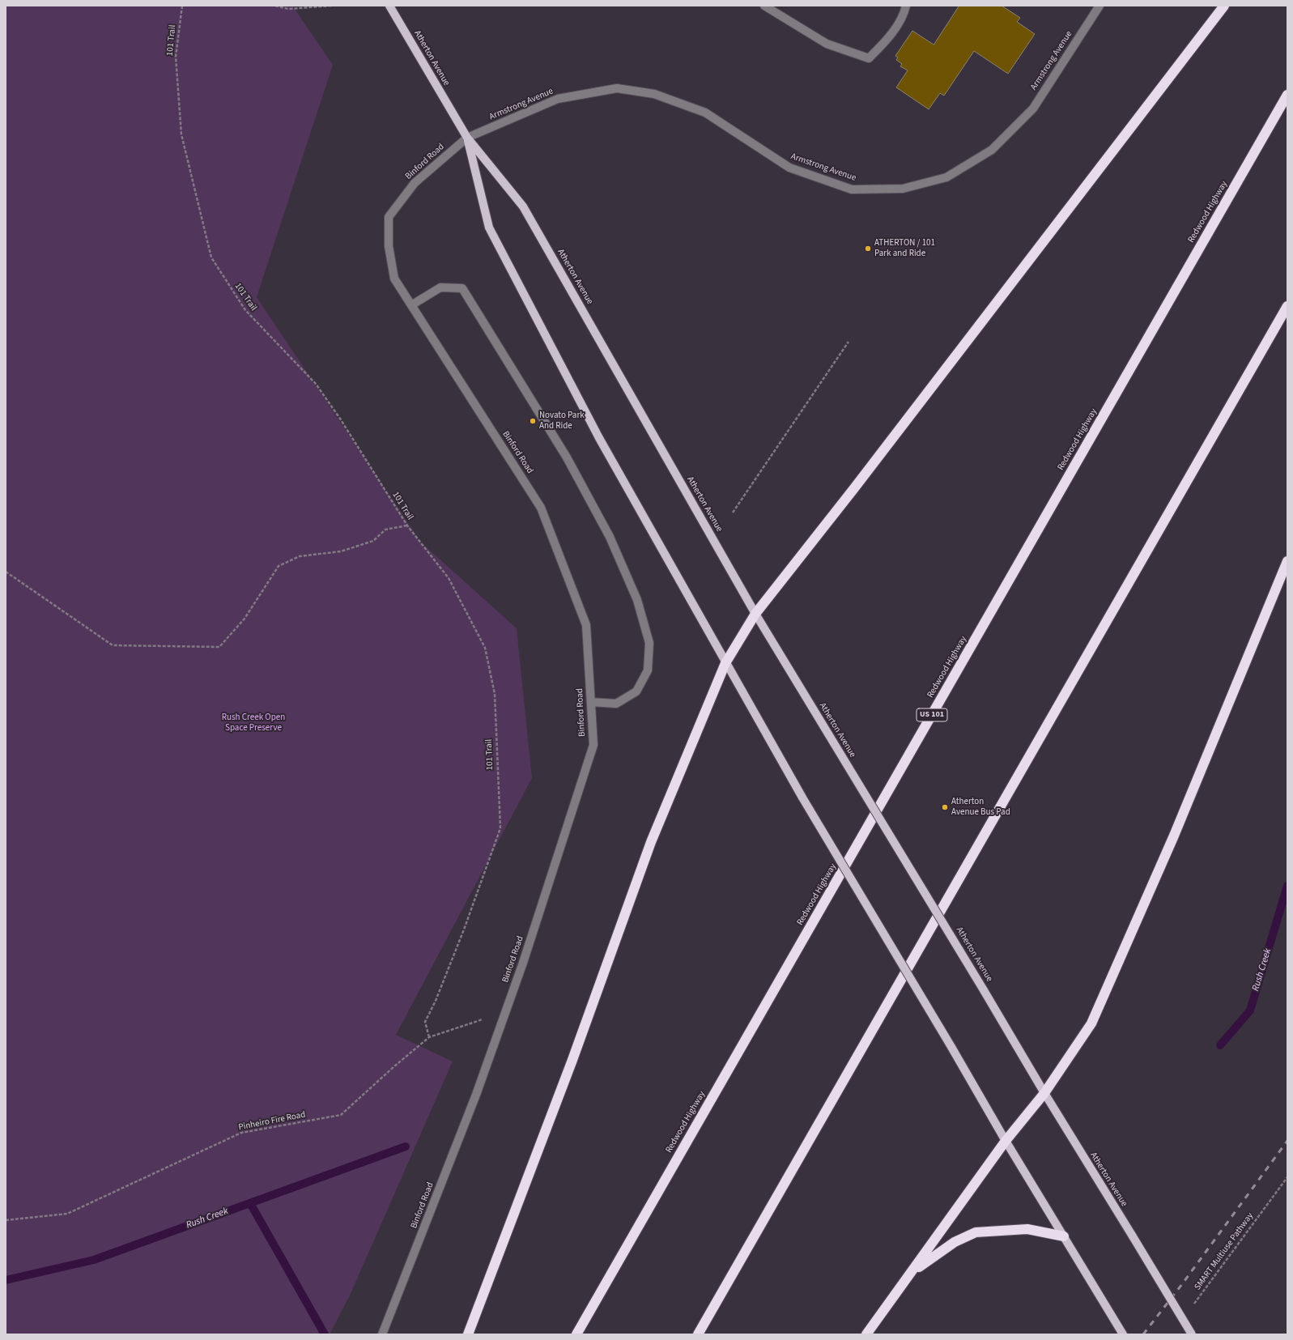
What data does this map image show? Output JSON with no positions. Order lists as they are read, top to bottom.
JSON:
{
  "streets": {
    "highway": ["Redwood Highway", "US 101"],
    "main road": ["Atherton Avenue"],
    "street": ["Armstrong Avenue", "Binford Road"],
    "path": ["101 Trail", "Pinheiro Fire Road", "SMART Multiuse Pathway"]
  },
  "crossings": [
    ["101 Trail", "Pinheiro Fire Road"],
    ["Atherton Avenue", "Armstrong Avenue"],
    ["Atherton Avenue", "Binford Road"],
    ["Armstrong Avenue", "Binford Road"],
    ["Binford Road", "Pinheiro Fire Road"]
  ],
  "water": ["Rush Creek"],
  "parks": ["Rush Creek Open Space Preserve"],
  "places": ["ATHERTON / 101 Park and Ride", "Novato Park And Ride", "Atherton Avenue Bus Pad"]
}
